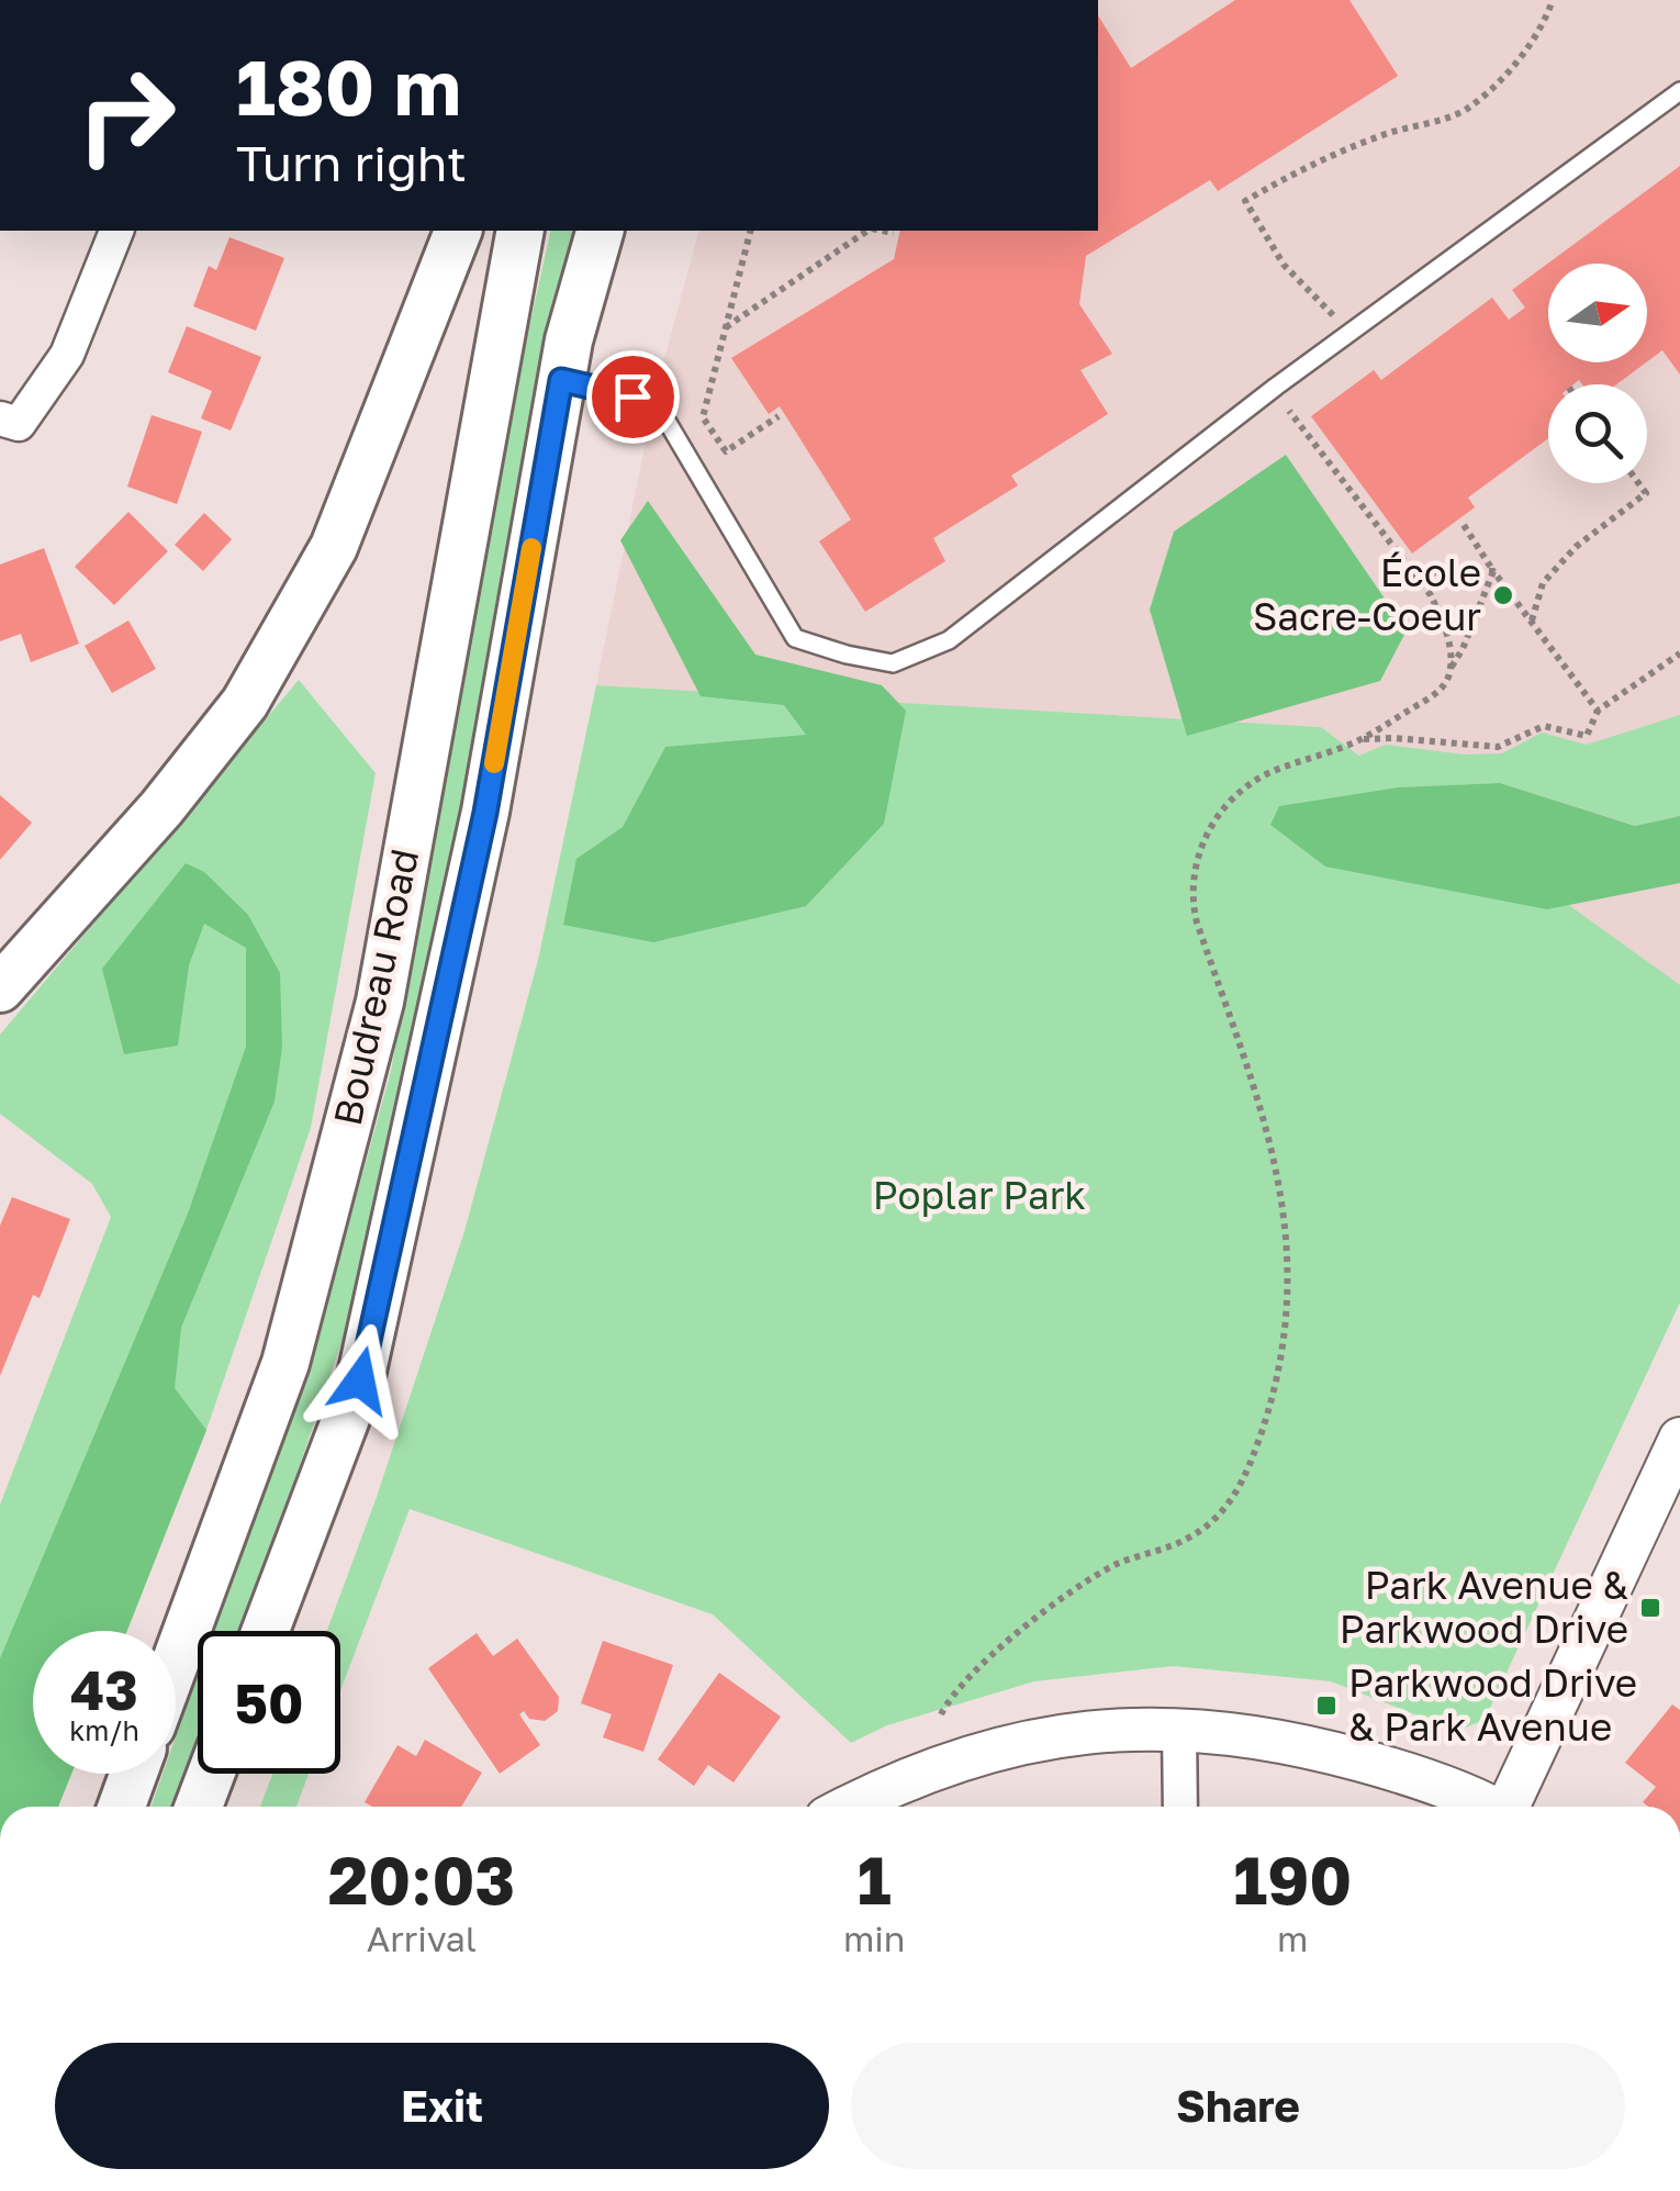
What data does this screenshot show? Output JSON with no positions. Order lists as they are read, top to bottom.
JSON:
{
  "streets": {
    "main road": ["Boudreau Road"]
  },
  "parks": ["Poplar Park"],
  "places": {
    "other": ["École Sacre-Coeur"],
    "transit": ["Park Avenue & Parkwood Drive", "Parkwood Drive & Park Avenue"]
  },
  "north": "right",
  "page": {
    "turn": ["180 m", "Turn right"],
    "speed": "43 km/h",
    "limit": "50",
    "eta": [
      "20:03",
      "Arrival",
      "1",
      "min",
      "190",
      "m"
    ],
    "buttons": ["Exit", "Share"]
  }
}
